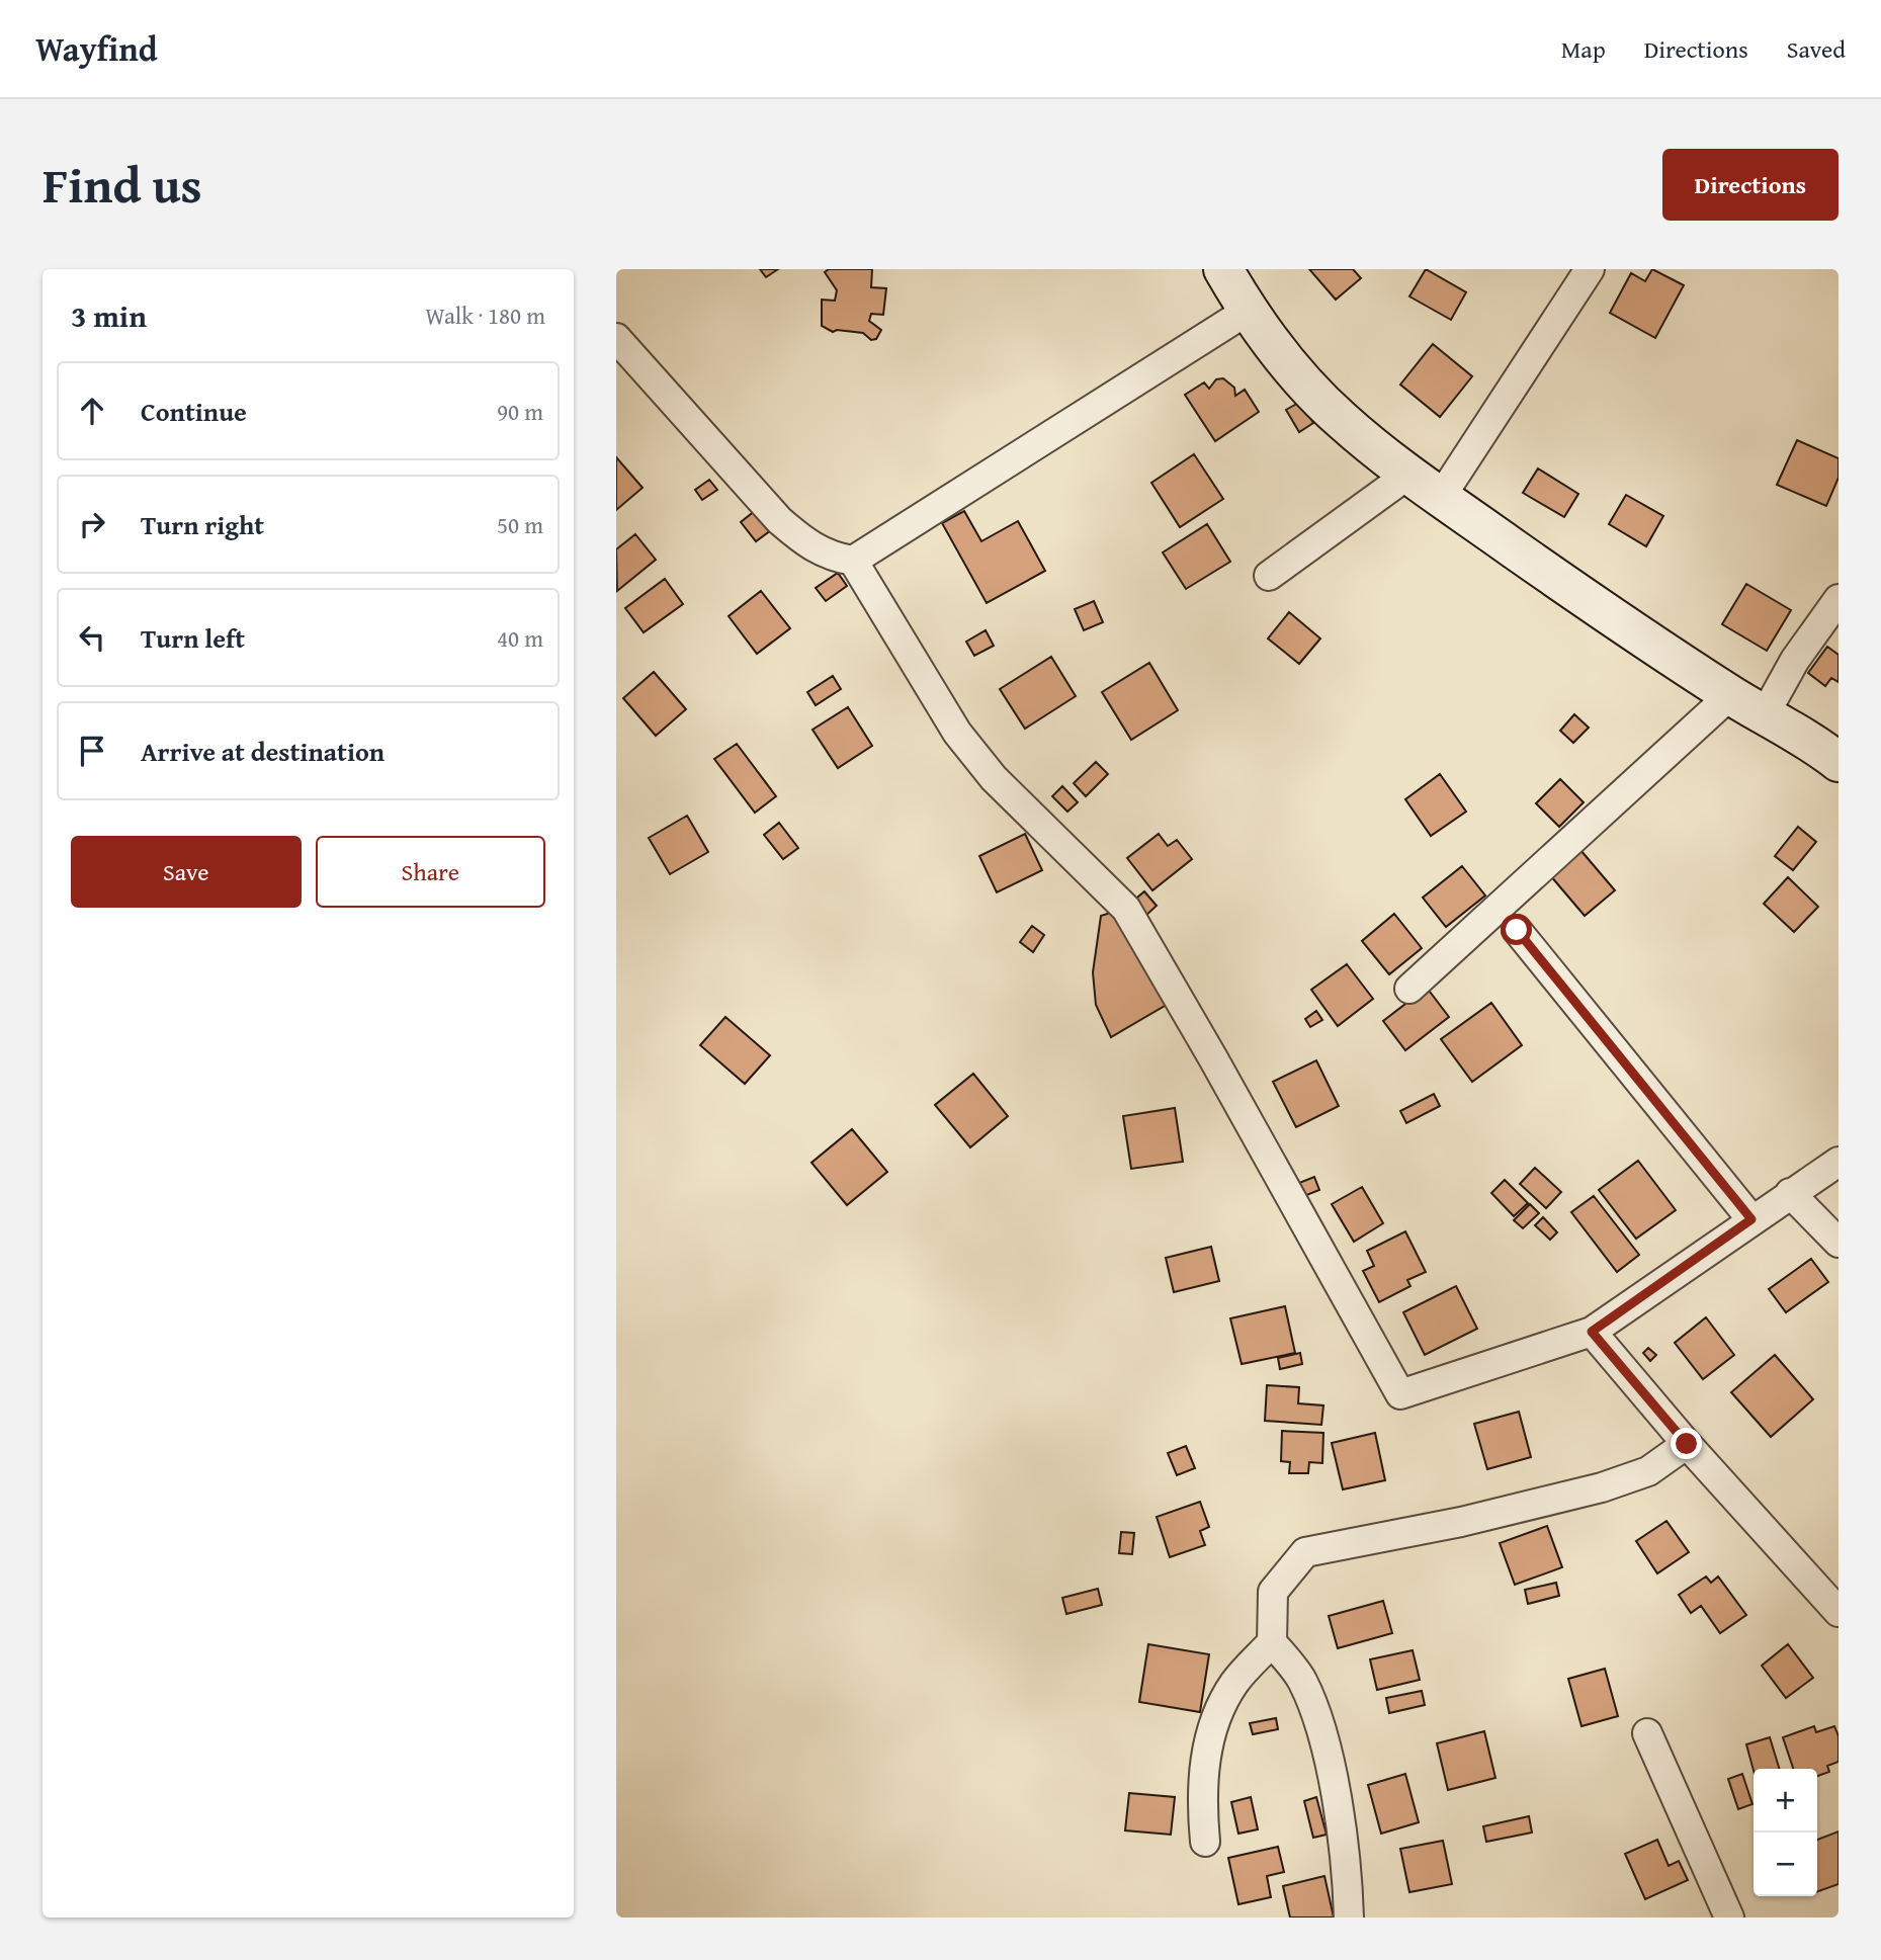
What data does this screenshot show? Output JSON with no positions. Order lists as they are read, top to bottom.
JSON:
{
  "page": {
    "header": "Wayfind",
    "nav": ["Map", "Directions", "Saved"],
    "title": "Find us",
    "buttons": [
      "Directions",
      ["Save", "Share"]
    ],
    "heading": ["3 min", "Walk · 180 m"],
    "list": [
      ["Continue", "90 m"],
      ["Turn right", "50 m"],
      ["Turn left", "40 m"],
      "Arrive at destination"
    ],
    "map_buttons": ["+", "−"]
  }
}
